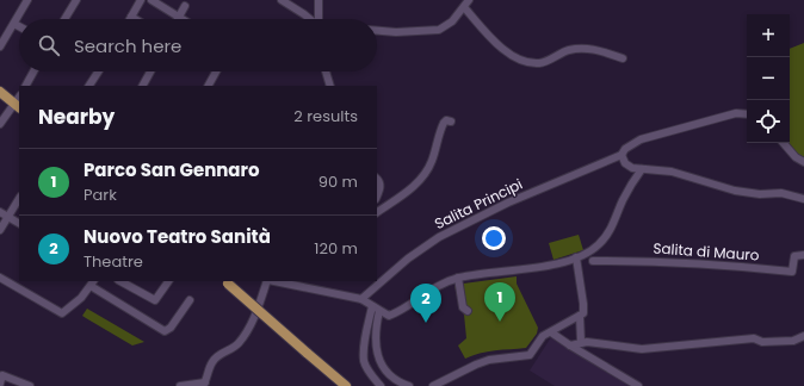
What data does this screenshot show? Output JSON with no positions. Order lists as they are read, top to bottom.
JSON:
{
  "streets": {
    "street": ["Salita Principi", "Salita di Mauro"]
  },
  "page": {
    "map_buttons": ["+", "−"],
    "search": "Search here",
    "heading": ["Nearby", "2 results"],
    "list": [
      {
        "mark": "1",
        "name": "Parco San Gennaro",
        "note": "Park",
        "value": "90 m"
      },
      {
        "mark": "2",
        "name": "Nuovo Teatro Sanità",
        "note": "Theatre",
        "value": "120 m"
      }
    ],
    "pins": ["1", "2"]
  }
}
